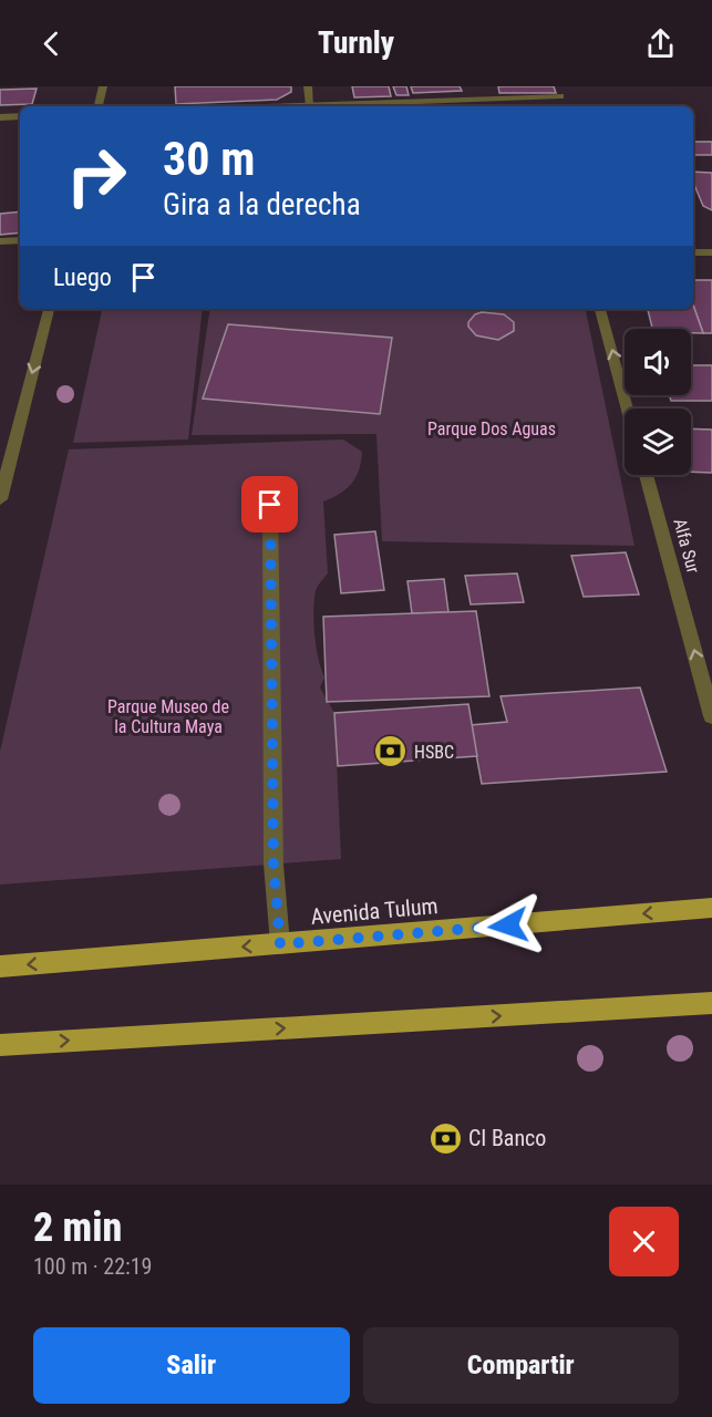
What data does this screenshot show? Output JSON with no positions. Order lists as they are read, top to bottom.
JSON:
{
  "streets": {
    "main road": ["Avenida Tulum"],
    "street": ["Alfa Sur"]
  },
  "one_way": ["Alfa Sur"],
  "parks": ["Parque Dos Aguas", "Parque Museo de la Cultura Maya"],
  "places": {
    "bank": ["HSBC", "CI Banco"]
  },
  "page": {
    "header": "Turnly",
    "turn": ["30 m", "Gira a la derecha"],
    "then": "Luego",
    "heading": ["2 min", "100 m · 22:19"],
    "buttons": ["Salir", "Compartir"]
  }
}
